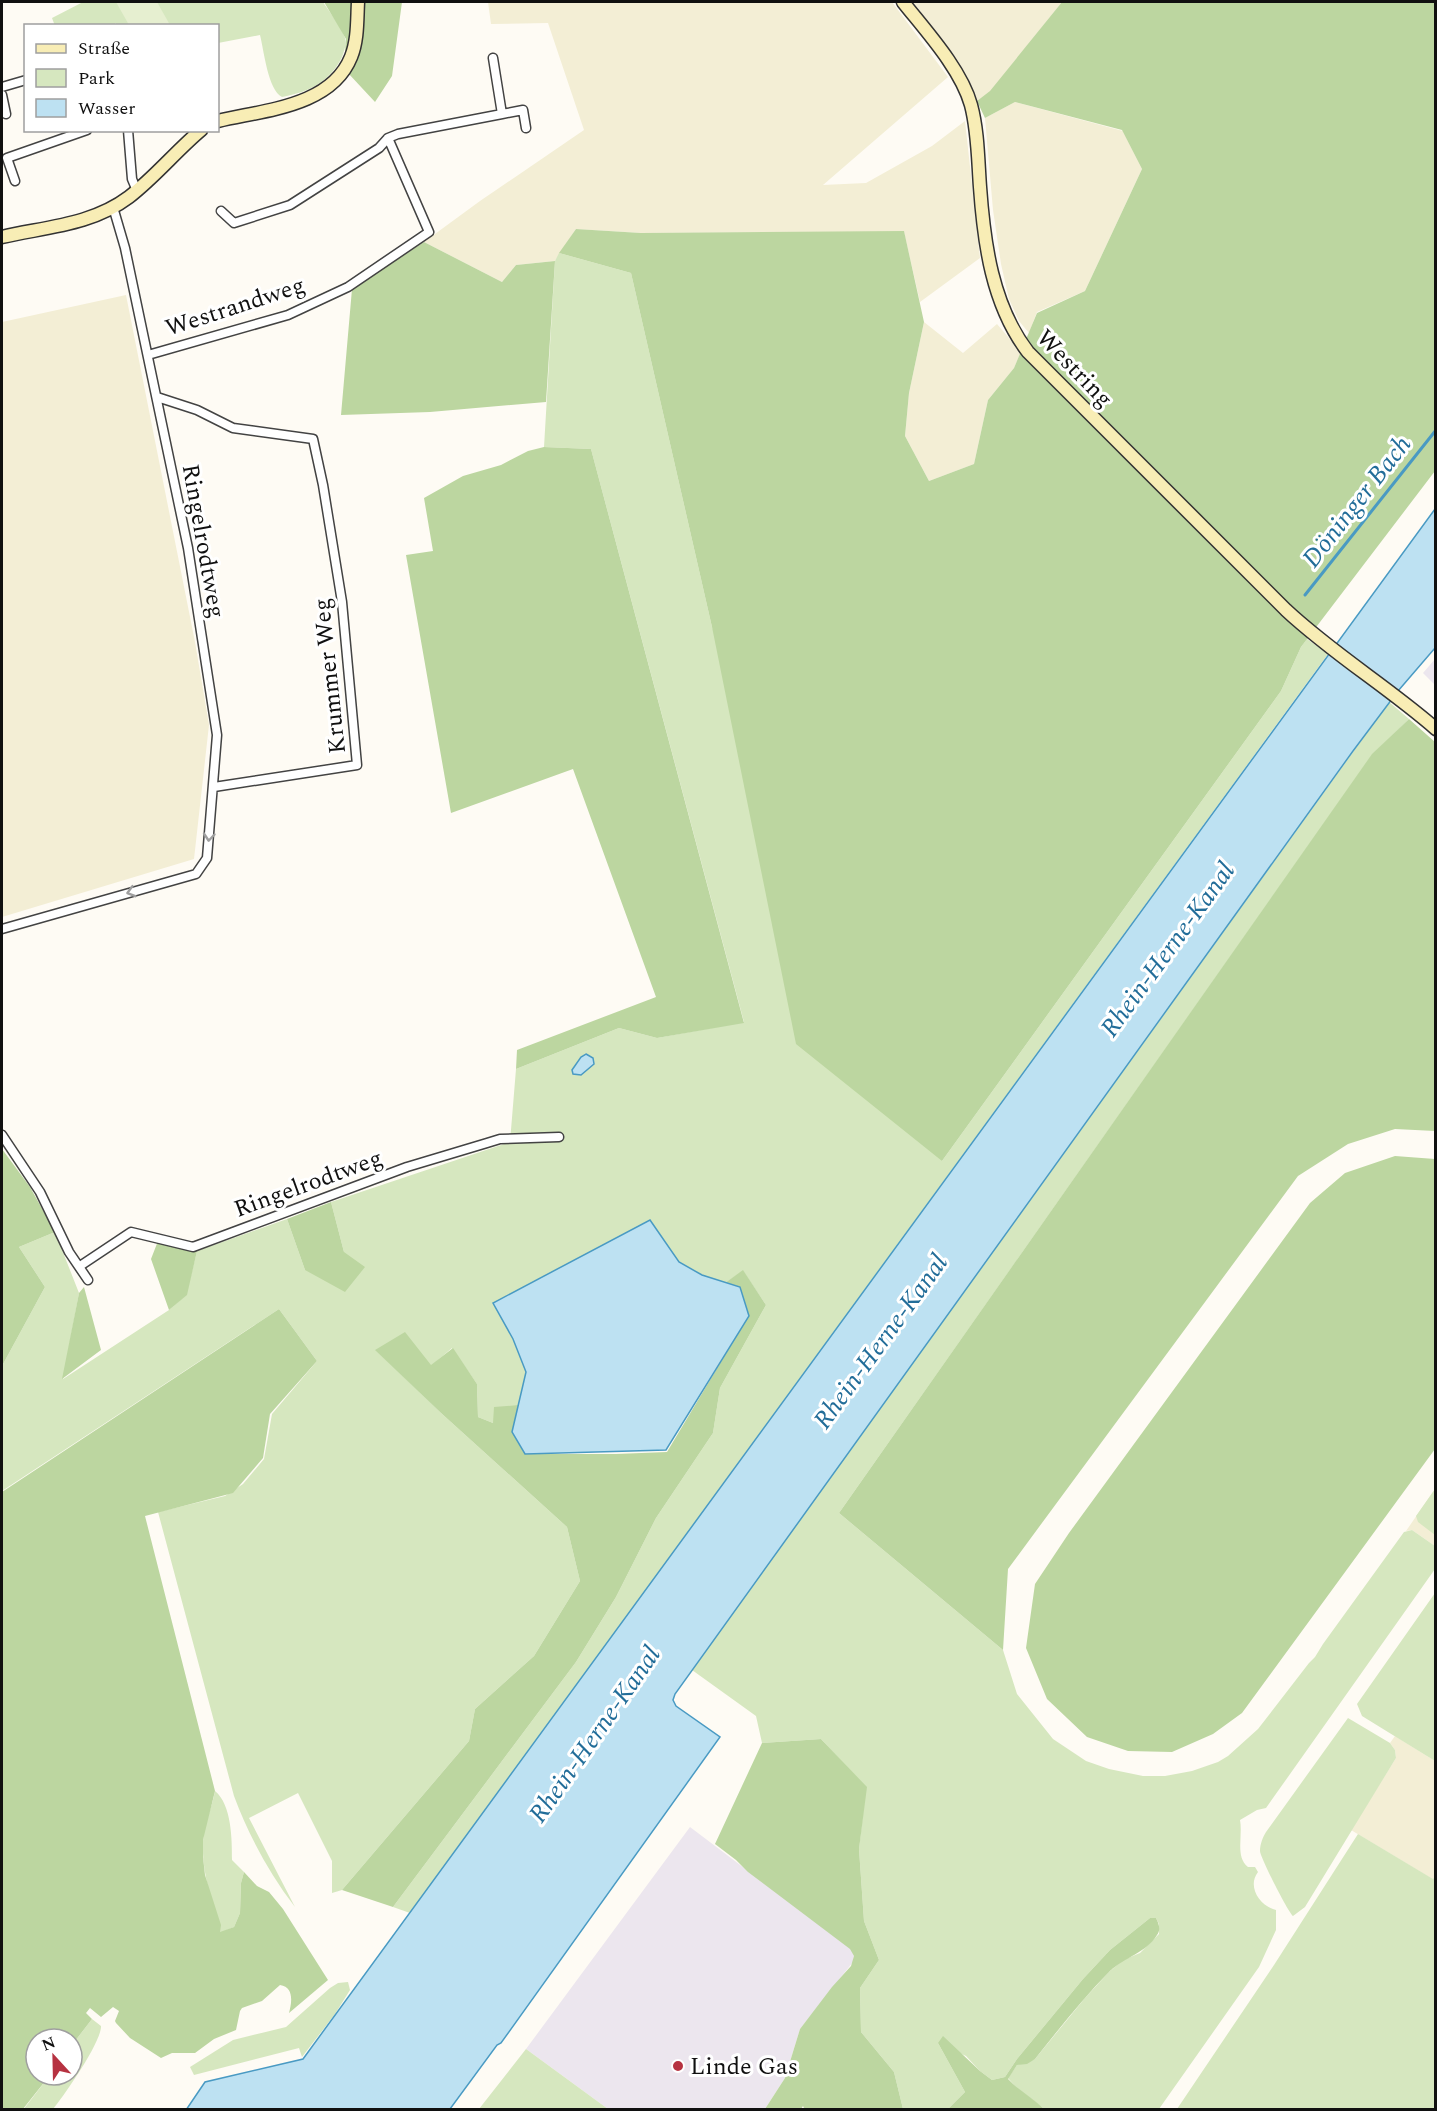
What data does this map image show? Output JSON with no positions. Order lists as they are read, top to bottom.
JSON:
{
  "streets": {
    "main road": ["Westring"],
    "street": ["Westrandweg", "Ringelrodtweg", "Krummer Weg"]
  },
  "crossings": [
    ["Westrandweg", "Ringelrodtweg"],
    ["Ringelrodtweg", "Krummer Weg"]
  ],
  "water": ["Döninger Bach", "Rhein-Herne-Kanal"],
  "places": ["Linde Gas"],
  "legend": ["Straße", "Park", "Wasser"],
  "north": "top"
}
